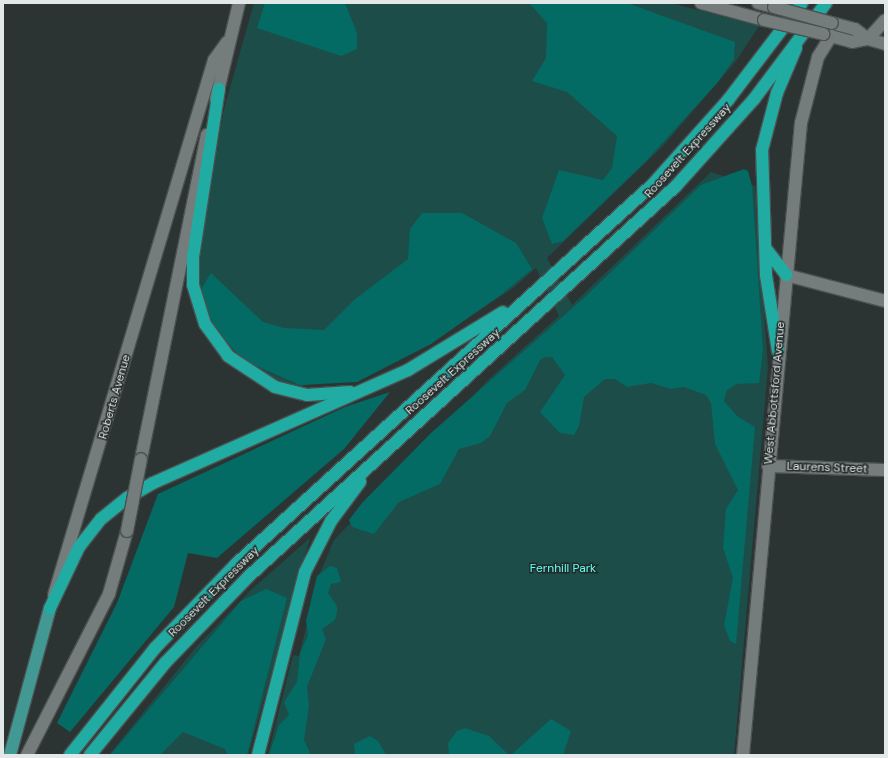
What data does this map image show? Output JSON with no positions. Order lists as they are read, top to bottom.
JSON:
{
  "streets": {
    "highway": ["Roosevelt Expressway"],
    "main road": ["West Abbottsford Avenue", "Roberts Avenue", "Laurens Street"]
  },
  "crossings": [
    ["West Abbottsford Avenue", "Laurens Street"]
  ],
  "parks": ["Fernhill Park"]
}
